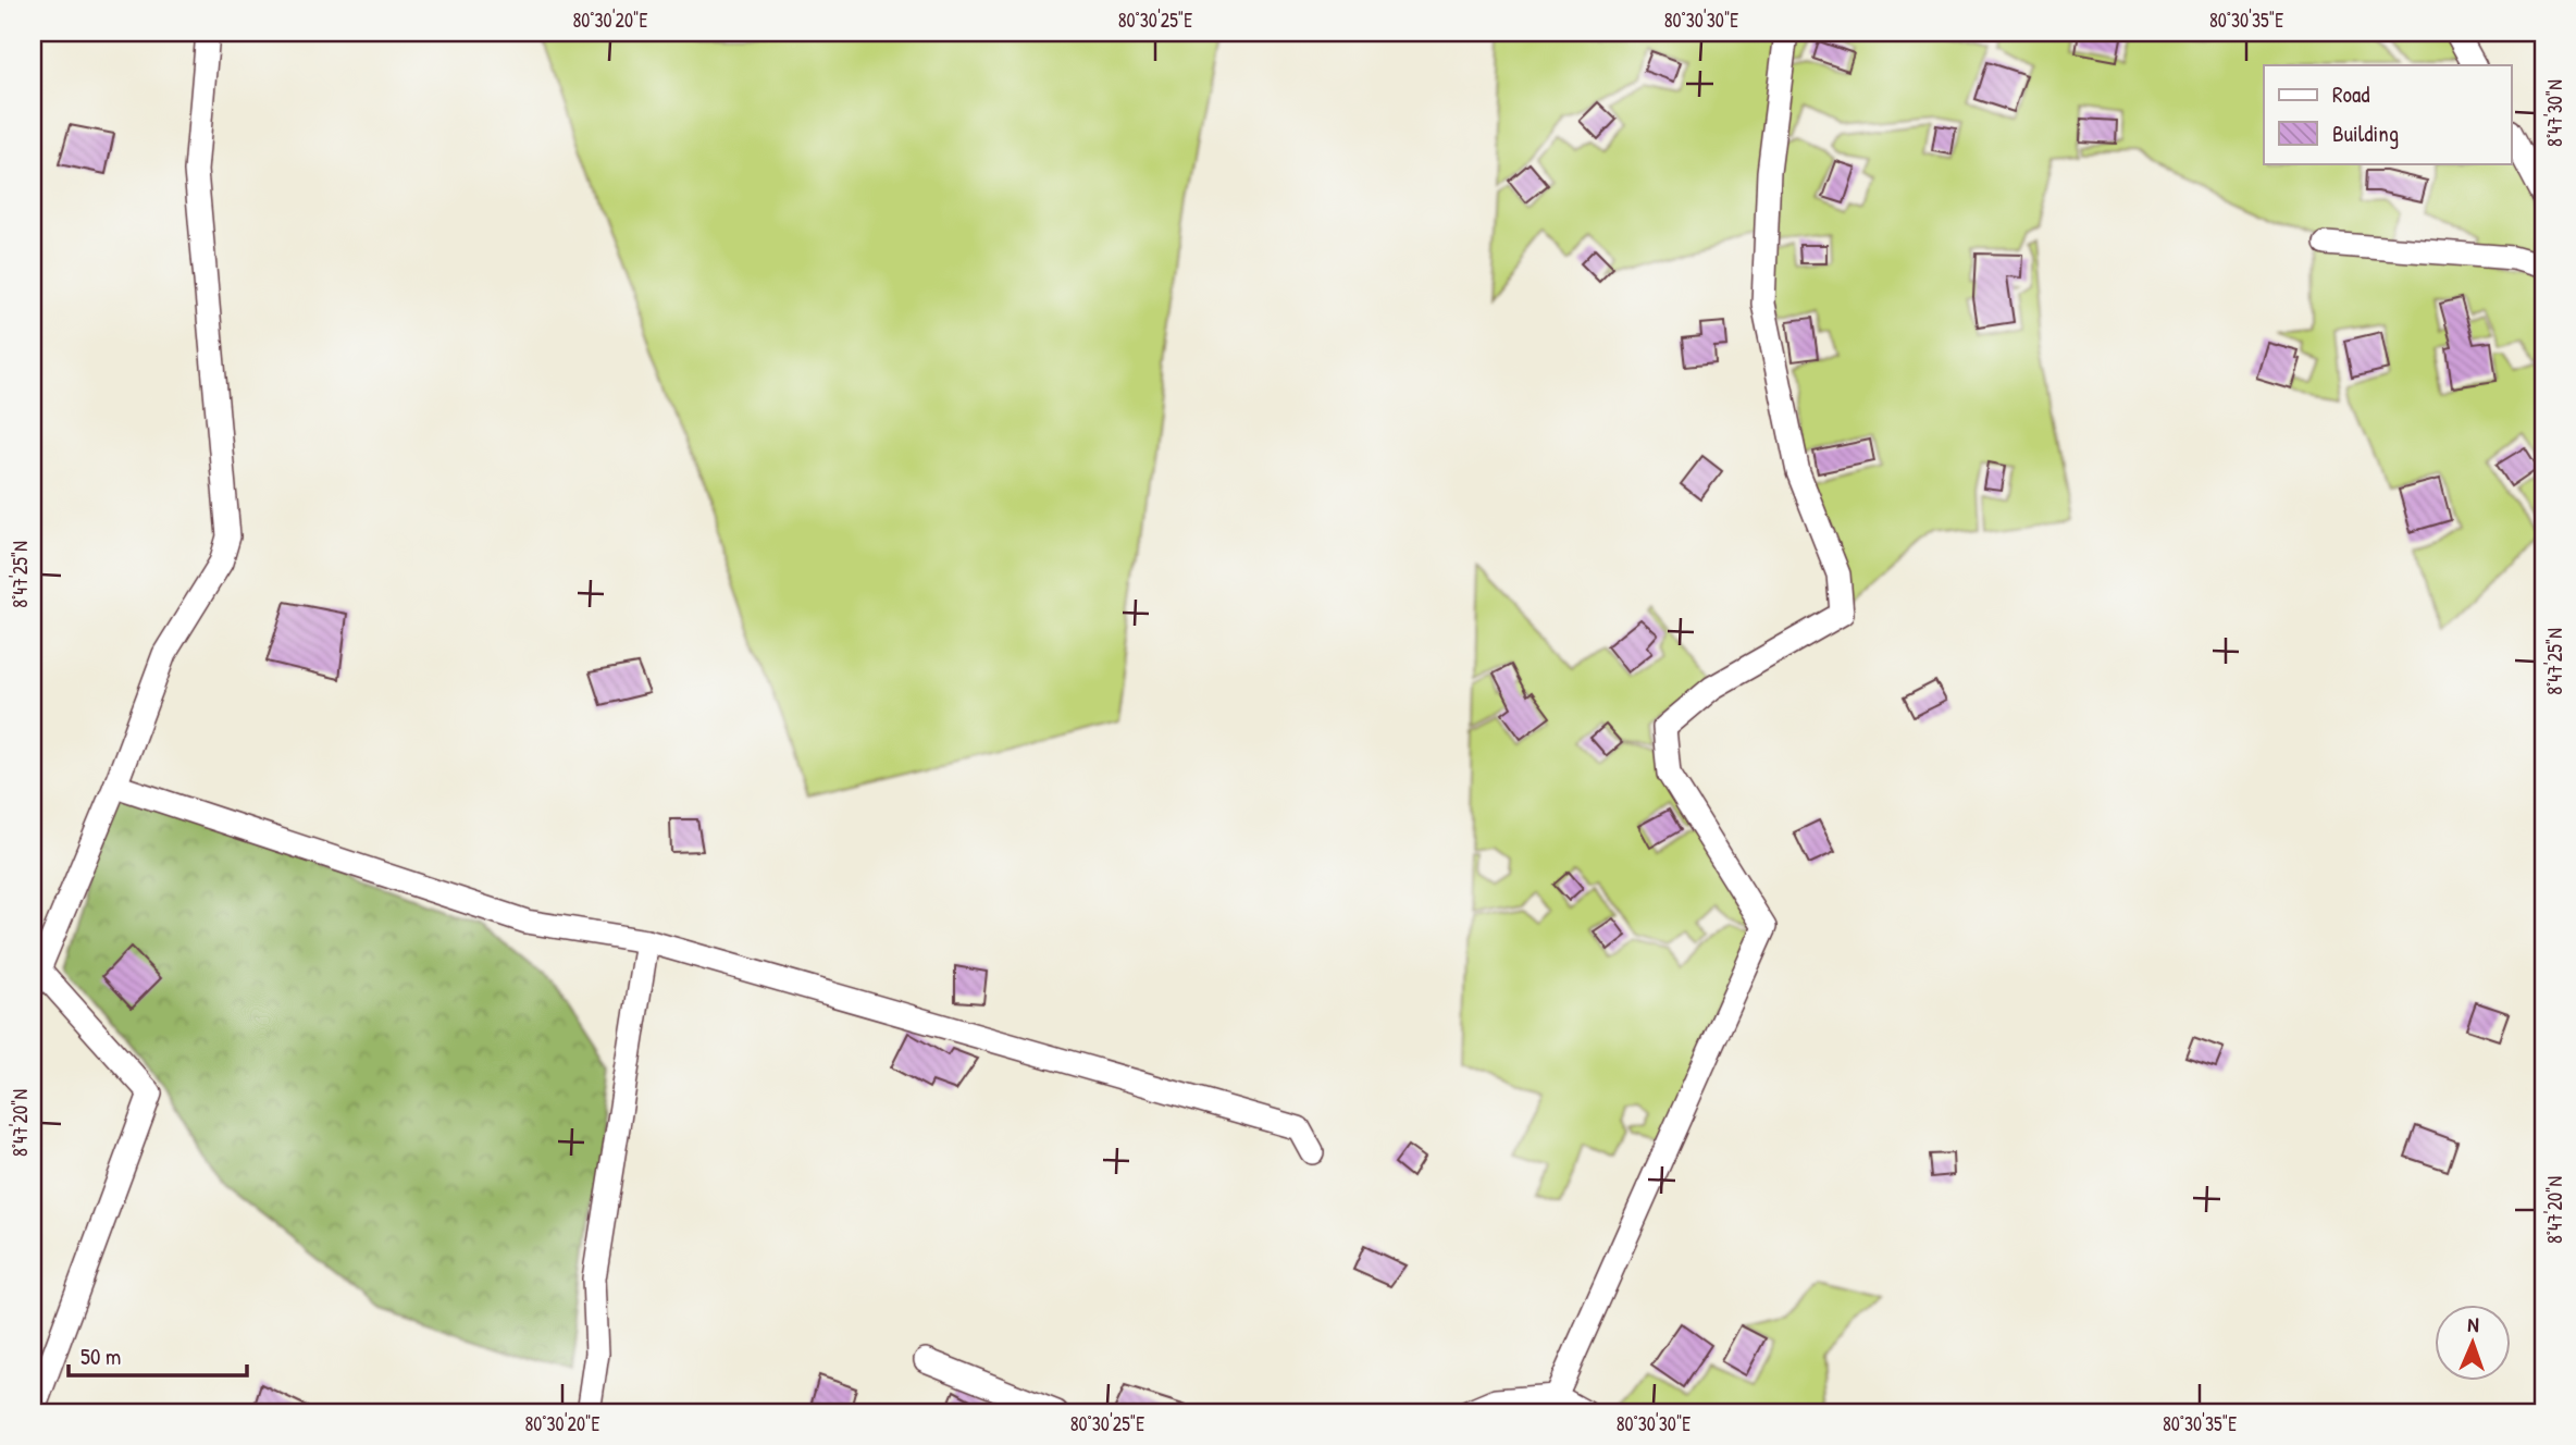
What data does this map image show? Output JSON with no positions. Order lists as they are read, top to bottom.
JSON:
{
  "legend": ["Road", "Building"],
  "scale_bar": "50 m",
  "north": "top",
  "coordinates": [
    "80°30'20\"E",
    "80°30'25\"E",
    "80°30'30\"E",
    "80°30'35\"E",
    "8°47'30\"N",
    "8°47'25\"N",
    "8°47'20\"N"
  ]
}
